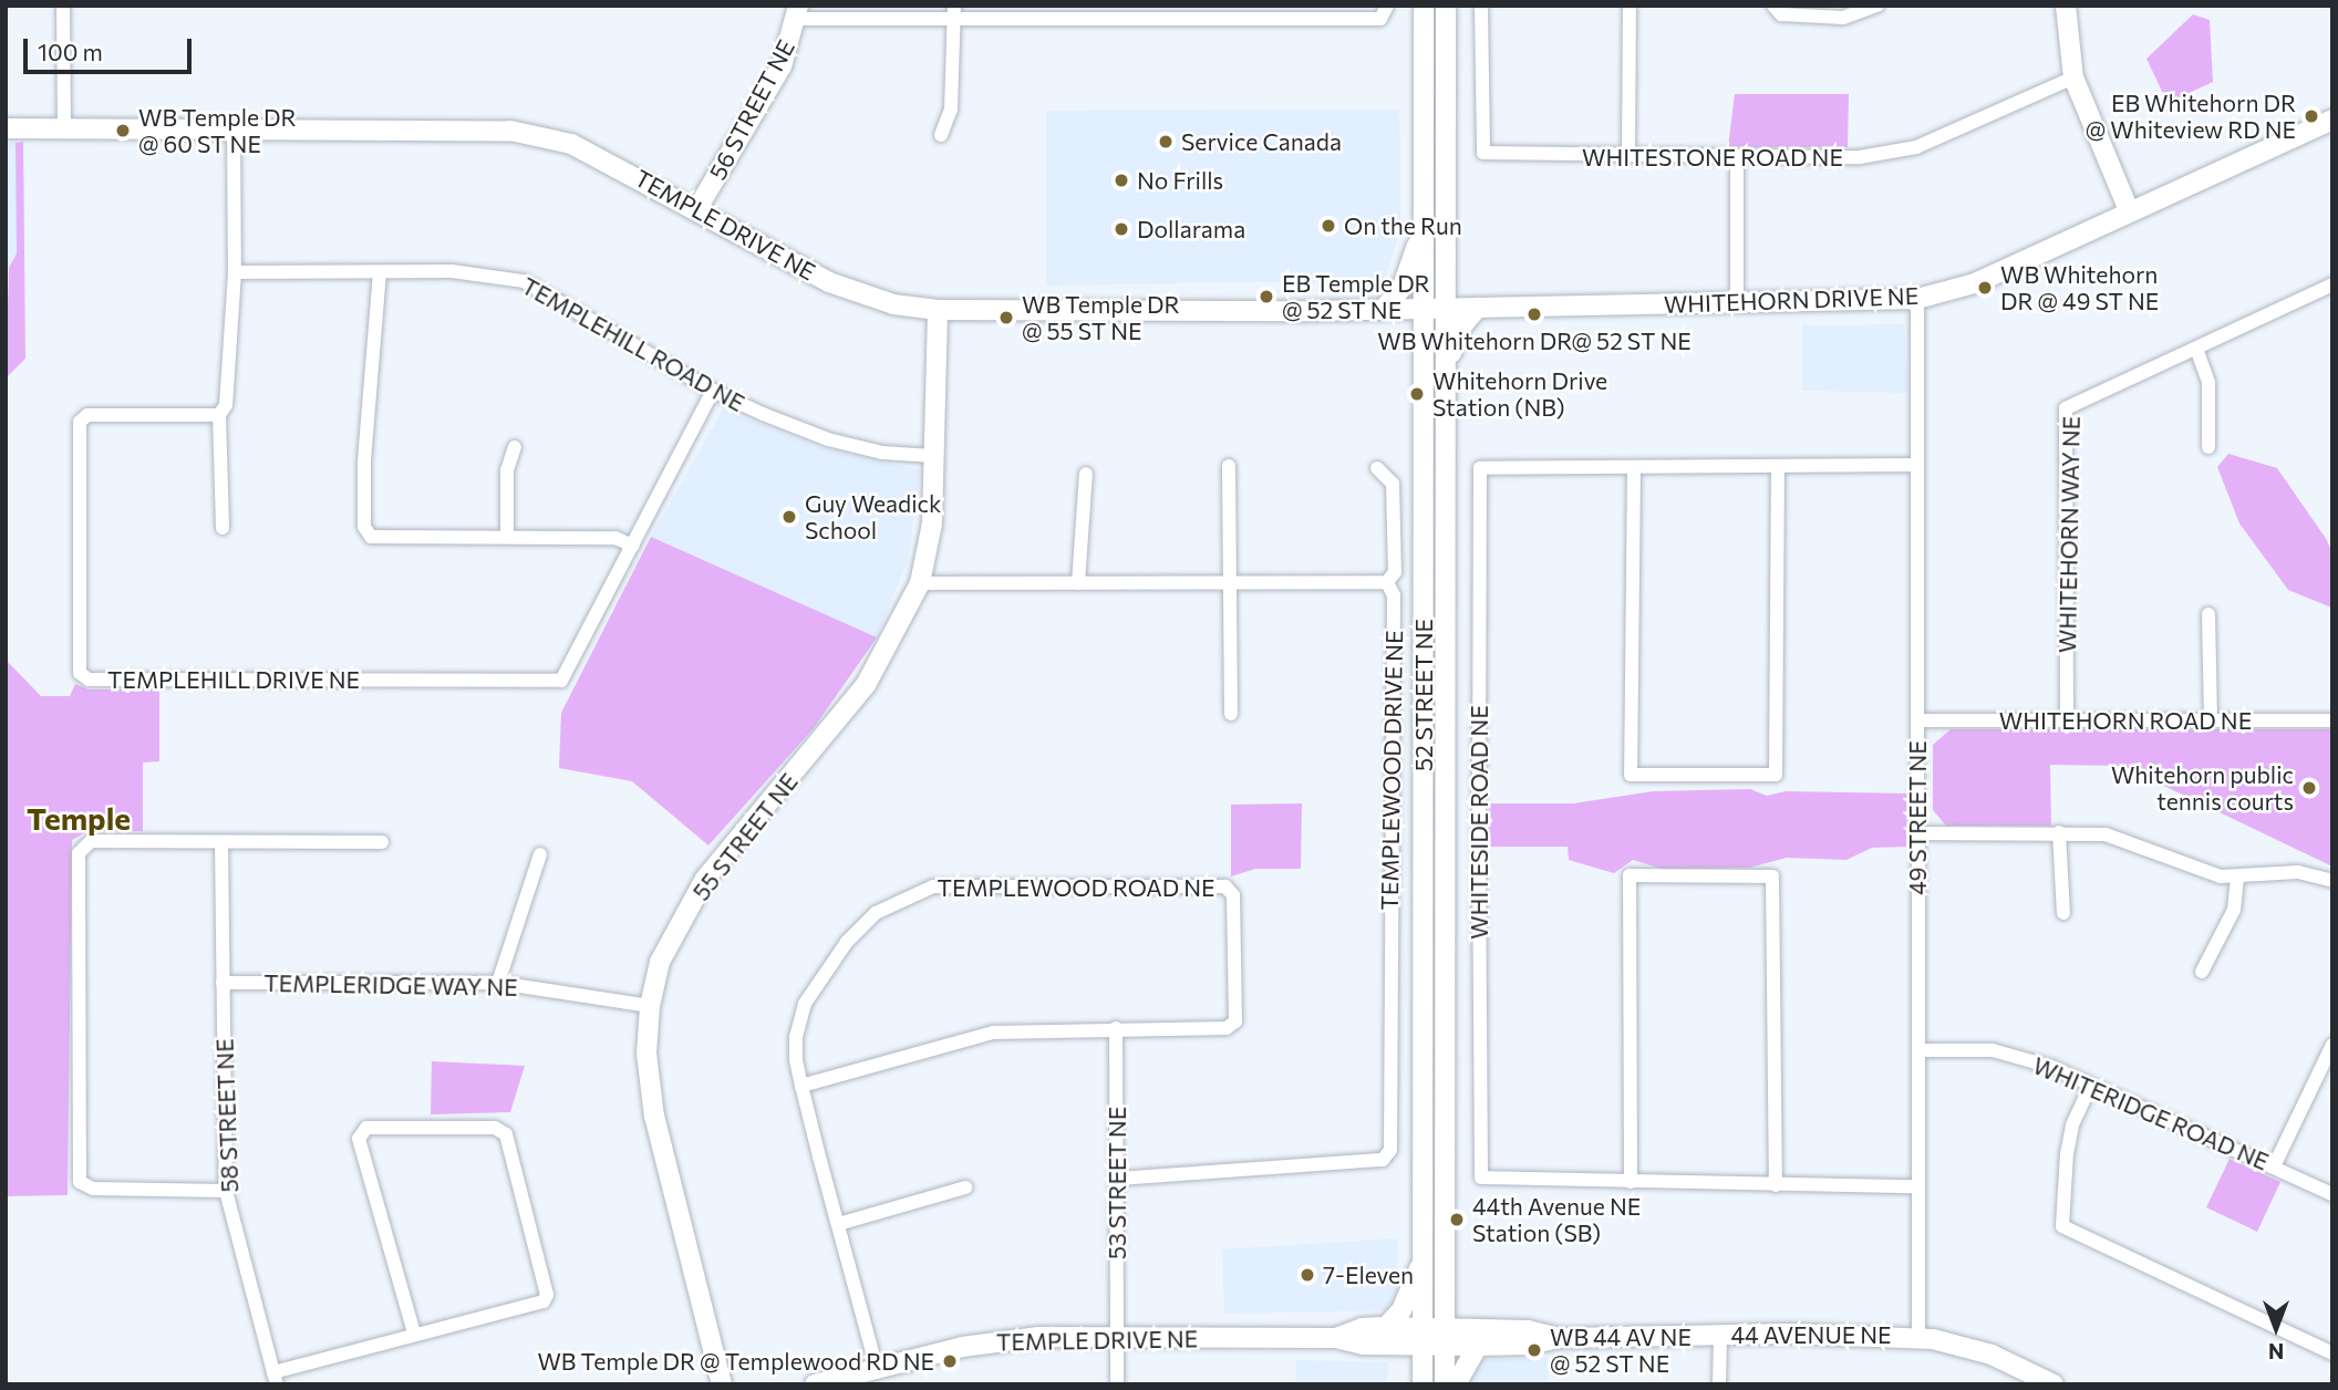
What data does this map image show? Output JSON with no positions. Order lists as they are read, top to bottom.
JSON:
{
  "streets": {
    "street": [
      "56 STREET NE",
      "WHITESTONE ROAD NE",
      "TEMPLE DRIVE NE",
      "WHITEHORN DRIVE NE",
      "TEMPLEHILL ROAD NE",
      "WHITEHORN WAY NE",
      "TEMPLEHILL DRIVE NE",
      "52 STREET NE",
      "WHITEHORN ROAD NE",
      "TEMPLEWOOD DRIVE NE",
      "49 STREET NE",
      "WHITESIDE ROAD NE",
      "55 STREET NE",
      "TEMPLEWOOD ROAD NE",
      "TEMPLERIDGE WAY NE",
      "WHITERIDGE ROAD NE",
      "58 STREET NE",
      "53 STREET NE",
      "44 AVENUE NE"
    ]
  },
  "crossings": [
    ["56 STREET NE", "TEMPLE DRIVE NE"],
    ["TEMPLE DRIVE NE", "WHITEHORN DRIVE NE"],
    ["TEMPLE DRIVE NE", "52 STREET NE"],
    ["TEMPLE DRIVE NE", "55 STREET NE"],
    ["TEMPLE DRIVE NE", "TEMPLEWOOD ROAD NE"],
    ["TEMPLE DRIVE NE", "53 STREET NE"],
    ["TEMPLE DRIVE NE", "44 AVENUE NE"],
    ["WHITEHORN DRIVE NE", "52 STREET NE"],
    ["WHITEHORN DRIVE NE", "49 STREET NE"],
    ["TEMPLEHILL ROAD NE", "TEMPLEHILL DRIVE NE"],
    ["TEMPLEHILL ROAD NE", "55 STREET NE"],
    ["WHITEHORN WAY NE", "WHITEHORN ROAD NE"],
    ["52 STREET NE", "44 AVENUE NE"],
    ["WHITEHORN ROAD NE", "49 STREET NE"],
    ["TEMPLEWOOD DRIVE NE", "53 STREET NE"],
    ["49 STREET NE", "WHITESIDE ROAD NE"],
    ["49 STREET NE", "WHITERIDGE ROAD NE"],
    ["49 STREET NE", "44 AVENUE NE"],
    ["55 STREET NE", "TEMPLERIDGE WAY NE"],
    ["TEMPLEWOOD ROAD NE", "53 STREET NE"],
    ["TEMPLERIDGE WAY NE", "58 STREET NE"]
  ],
  "districts": ["Temple"],
  "places": [
    "EB Whitehorn DR @ Whiteview RD NE",
    "WB Temple DR @ 60 ST NE",
    "Service Canada",
    "No Frills",
    "On the Run",
    "Dollarama",
    "WB Whitehorn DR @ 49 ST NE",
    "EB Temple DR @ 52 ST NE",
    "WB Whitehorn DR@ 52 ST NE",
    "WB Temple DR @ 55 ST NE",
    "Whitehorn Drive Station (NB)",
    "Guy Weadick School",
    "Whitehorn public tennis courts",
    "44th Avenue NE Station (SB)",
    "7-Eleven",
    "WB 44 AV NE @ 52 ST NE",
    "WB Temple DR @ Templewood RD NE"
  ],
  "scale_bar": "100 m",
  "north": "bottom"
}
